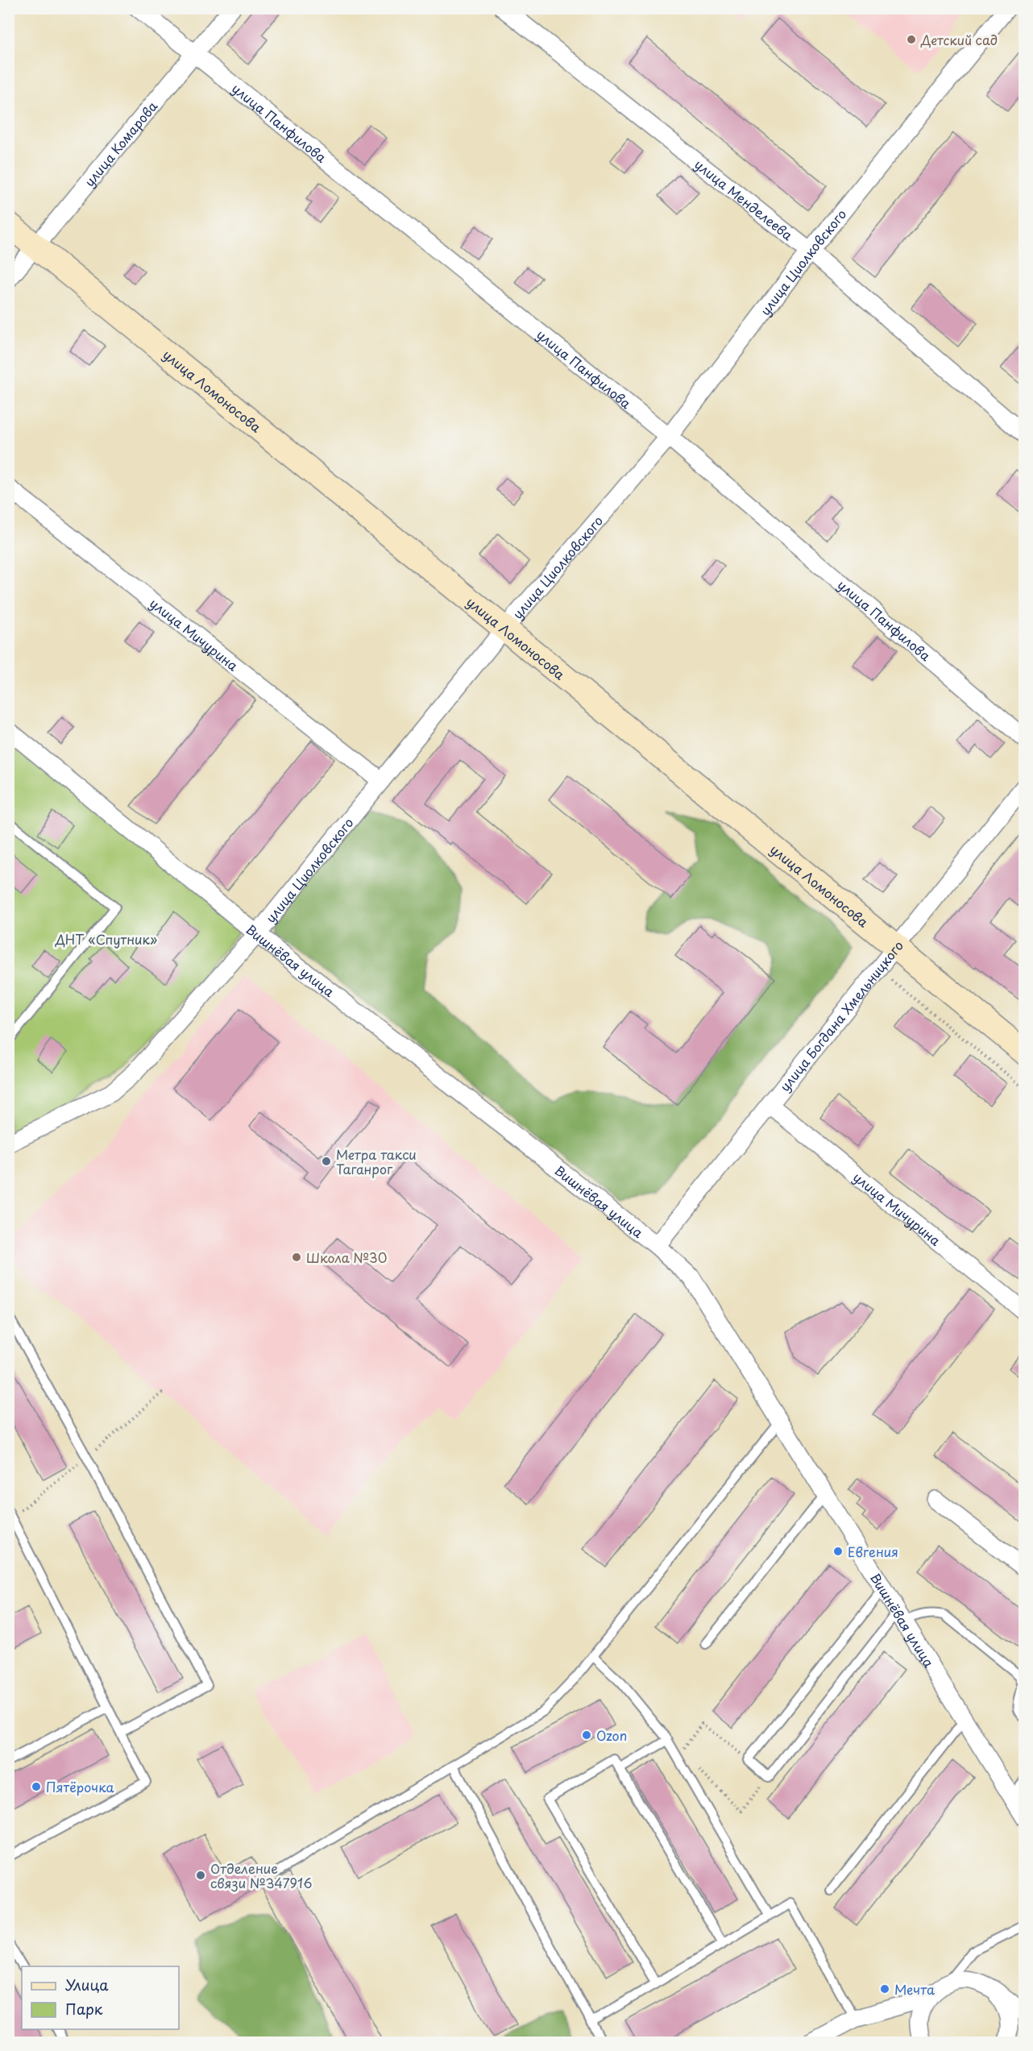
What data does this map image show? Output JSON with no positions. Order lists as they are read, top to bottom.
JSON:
{
  "streets": {
    "street": [
      "улица Панфилова",
      "улица Комарова",
      "улица Менделеева",
      "улица Циолковского",
      "улица Ломоносова",
      "улица Мичурина",
      "Вишнёвая улица",
      "улица Богдана Хмельницкого"
    ]
  },
  "crossings": [
    ["улица Панфилова", "улица Комарова"],
    ["улица Панфилова", "улица Циолковского"],
    ["улица Комарова", "улица Ломоносова"],
    ["улица Менделеева", "улица Циолковского"],
    ["улица Циолковского", "улица Ломоносова"],
    ["улица Циолковского", "улица Мичурина"],
    ["улица Циолковского", "Вишнёвая улица"],
    ["улица Ломоносова", "улица Богдана Хмельницкого"],
    ["улица Мичурина", "улица Богдана Хмельницкого"],
    ["Вишнёвая улица", "улица Богдана Хмельницкого"]
  ],
  "parks": ["ДНТ «Спутник»"],
  "places": [
    "Детский сад",
    "Метра такси Таганрог",
    "Школа №30",
    "Евгения",
    "Ozon",
    "Пятёрочка",
    "Отделение связи №347916",
    "Мечта"
  ],
  "legend": ["Улица", "Парк"]
}
